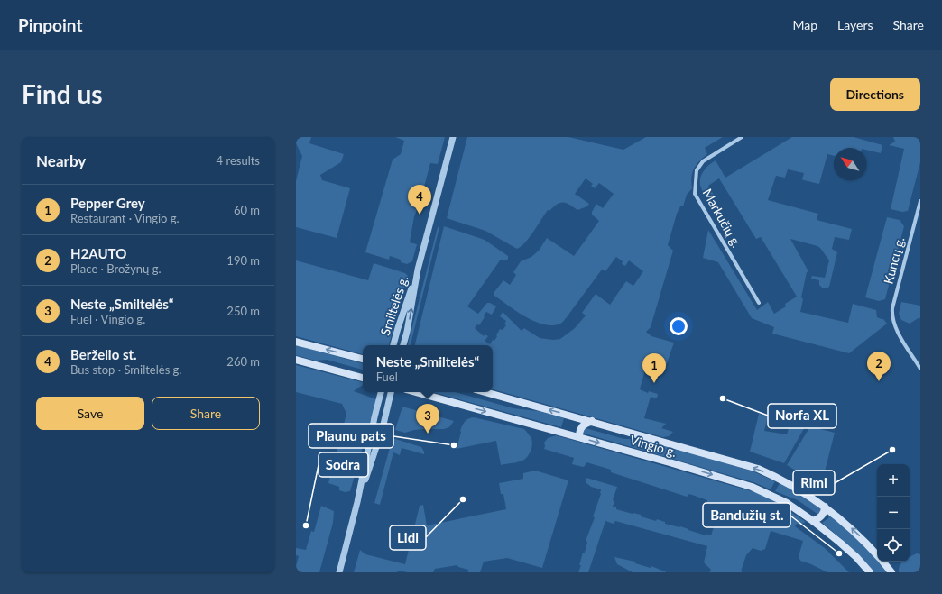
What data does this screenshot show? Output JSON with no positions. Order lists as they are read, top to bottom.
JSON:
{
  "streets": {
    "main road": ["Vingio g."],
    "street": ["Markučių g.", "Kuncų g.", "Smiltelės g."]
  },
  "places": [
    "Norfa XL",
    "Plaunu pats",
    "Rimi",
    "Lidl",
    "Sodra",
    "Bandužių st."
  ],
  "north": "top left",
  "page": {
    "header": "Pinpoint",
    "nav": ["Map", "Layers", "Share"],
    "buttons": [
      "Directions",
      ["Save", "Share"]
    ],
    "title": "Find us",
    "heading": ["Nearby", "4 results"],
    "list": [
      {
        "mark": "1",
        "name": "Pepper Grey",
        "note": "Restaurant · Vingio g.",
        "value": "60 m"
      },
      {
        "mark": "2",
        "name": "H2AUTO",
        "note": "Place · Brožynų g.",
        "value": "190 m"
      },
      {
        "mark": "3",
        "name": "Neste „Smiltelės“",
        "note": "Fuel · Vingio g.",
        "value": "250 m"
      },
      {
        "mark": "4",
        "name": "Berželio st.",
        "note": "Bus stop · Smiltelės g.",
        "value": "260 m"
      }
    ],
    "pins": [
      "4",
      "2",
      "1",
      "3"
    ],
    "popup": ["Neste „Smiltelės“", "Fuel"],
    "map_buttons": ["+", "−"]
  }
}
